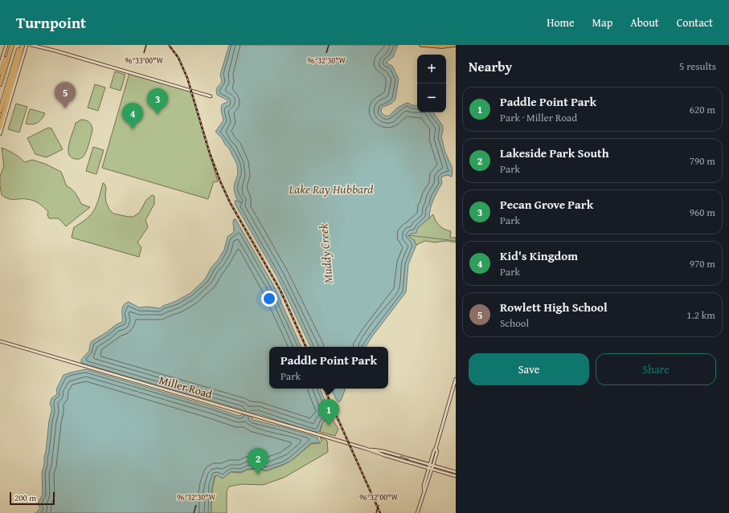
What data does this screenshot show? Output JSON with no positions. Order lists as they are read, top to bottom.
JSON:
{
  "streets": {
    "main road": ["Miller Road"]
  },
  "water": ["Lake Ray Hubbard", "Muddy Creek"],
  "scale_bar": "200 m",
  "page": {
    "header": "Turnpoint",
    "nav": [
      "Home",
      "Map",
      "About",
      "Contact"
    ],
    "heading": ["Nearby", "5 results"],
    "map_buttons": ["+", "−"],
    "pins": [
      "5",
      "3",
      "4",
      "1",
      "2"
    ],
    "list": [
      {
        "mark": "1",
        "name": "Paddle Point Park",
        "note": "Park · Miller Road",
        "value": "620 m"
      },
      {
        "mark": "2",
        "name": "Lakeside Park South",
        "note": "Park",
        "value": "790 m"
      },
      {
        "mark": "3",
        "name": "Pecan Grove Park",
        "note": "Park",
        "value": "960 m"
      },
      {
        "mark": "4",
        "name": "Kid's Kingdom",
        "note": "Park",
        "value": "970 m"
      },
      {
        "mark": "5",
        "name": "Rowlett High School",
        "note": "School",
        "value": "1.2 km"
      }
    ],
    "buttons": ["Save", "Share"],
    "popup": ["Paddle Point Park", "Park"],
    "scale": "200 m"
  },
  "coordinates": ["96°33'00\"W", "96°32'30\"W", "96°32'00\"W"]
}
